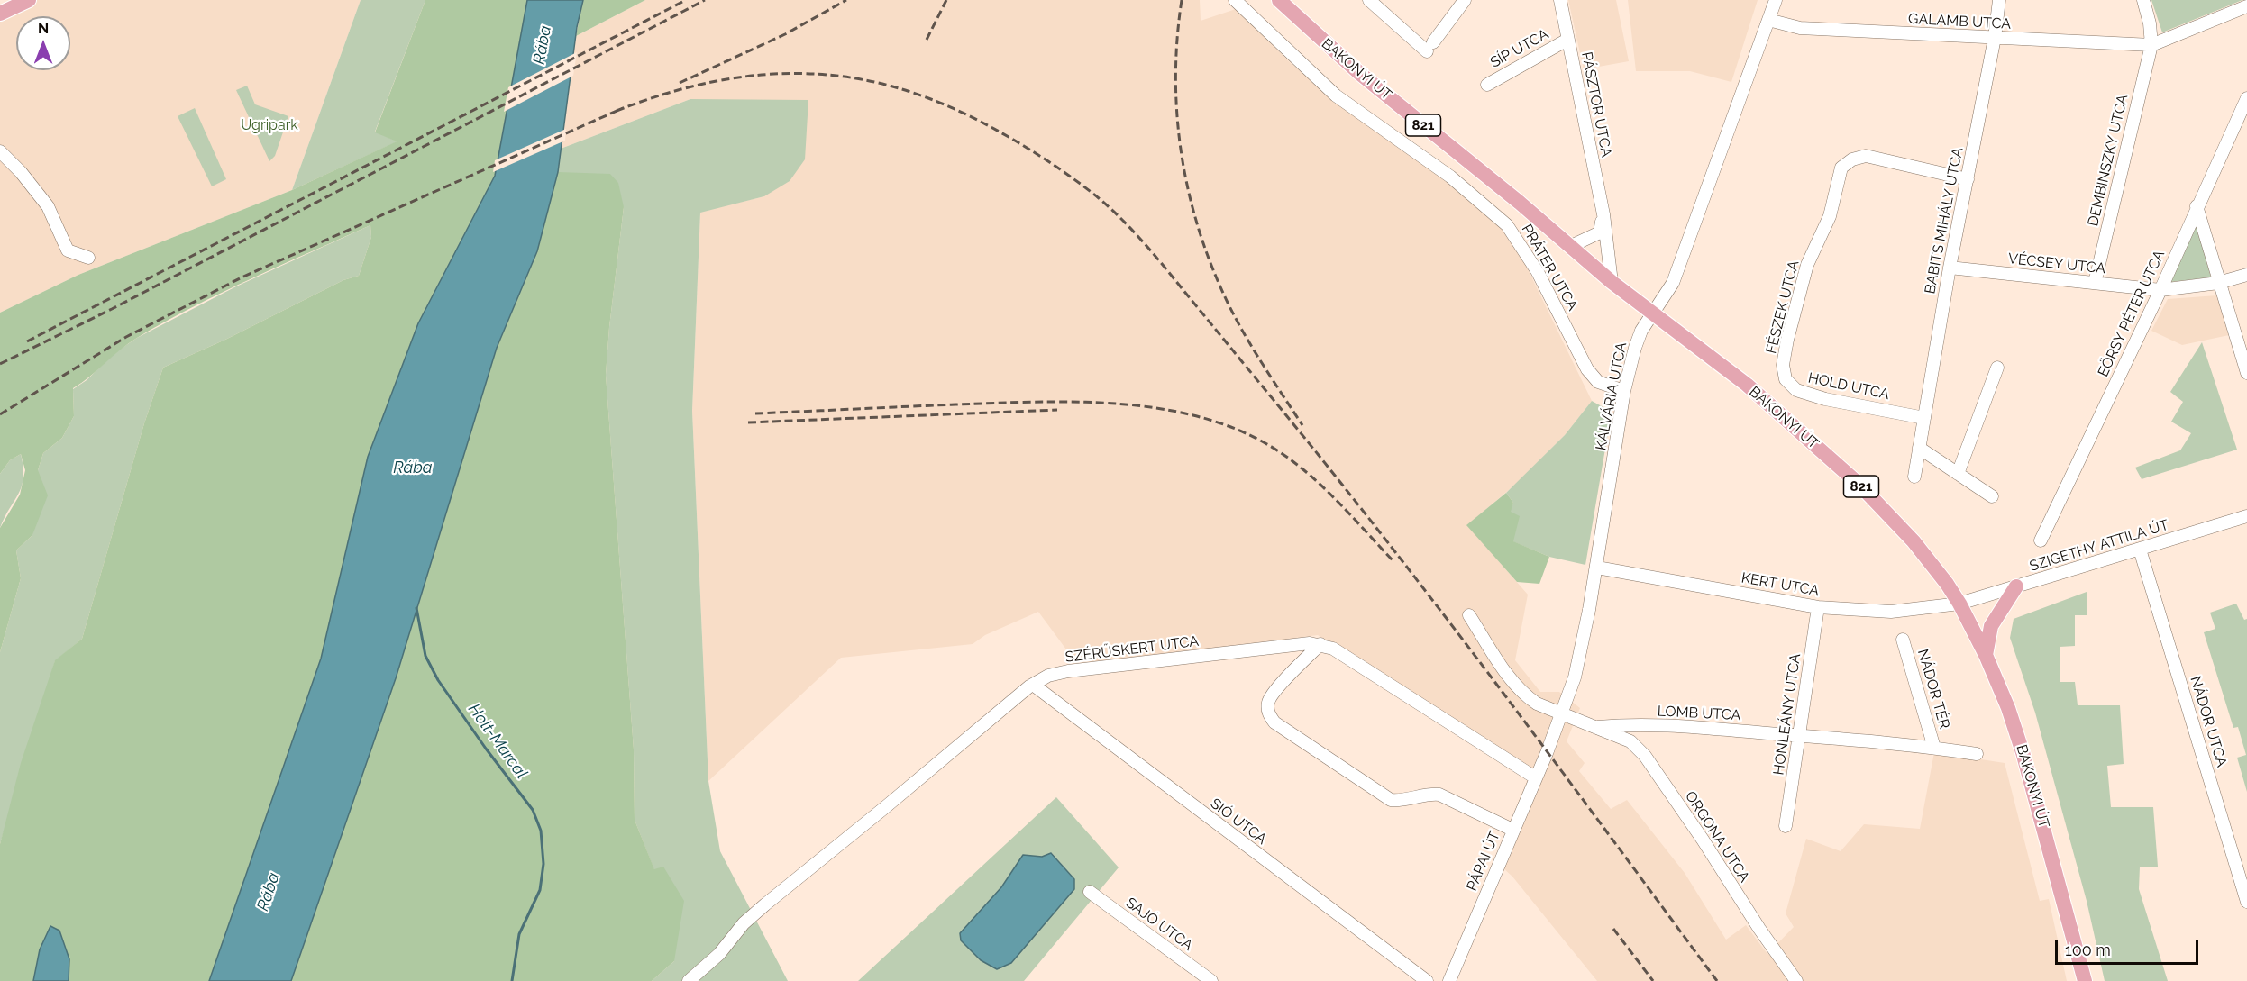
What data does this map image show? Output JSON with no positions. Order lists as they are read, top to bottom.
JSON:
{
  "streets": {
    "main road": ["BAKONYI ÚT", "821"],
    "street": [
      "GALAMB UTCA",
      "SÍP UTCA",
      "PÁSZTOR UTCA",
      "DEMBINSZKY UTCA",
      "BABITS MIHÁLY UTCA",
      "VÉCSEY UTCA",
      "PRÁTER UTCA",
      "FÉSZEK UTCA",
      "EÖRSY PÉTER UTCA",
      "HOLD UTCA",
      "KÁLVÁRIA UTCA",
      "SZIGETHY ATTILA ÚT",
      "KERT UTCA",
      "SZÉRŰSKERT UTCA",
      "NÁDOR TÉR",
      "LOMB UTCA",
      "HONLEÁNY UTCA",
      "NÁDOR UTCA",
      "SIÓ UTCA",
      "ORGONA UTCA",
      "PÁPAI ÚT",
      "SAJÓ UTCA"
    ]
  },
  "crossings": [
    ["GALAMB UTCA", "DEMBINSZKY UTCA"],
    ["GALAMB UTCA", "BABITS MIHÁLY UTCA"],
    ["GALAMB UTCA", "KÁLVÁRIA UTCA"],
    ["SÍP UTCA", "PÁSZTOR UTCA"],
    ["BAKONYI ÚT", "PÁSZTOR UTCA"],
    ["BAKONYI ÚT", "KÁLVÁRIA UTCA"],
    ["BAKONYI ÚT", "SZIGETHY ATTILA ÚT"],
    ["BAKONYI ÚT", "KERT UTCA"],
    ["DEMBINSZKY UTCA", "VÉCSEY UTCA"],
    ["BABITS MIHÁLY UTCA", "VÉCSEY UTCA"],
    ["BABITS MIHÁLY UTCA", "FÉSZEK UTCA"],
    ["BABITS MIHÁLY UTCA", "HOLD UTCA"],
    ["VÉCSEY UTCA", "EÖRSY PÉTER UTCA"],
    ["PRÁTER UTCA", "KÁLVÁRIA UTCA"],
    ["FÉSZEK UTCA", "HOLD UTCA"],
    ["KÁLVÁRIA UTCA", "KERT UTCA"],
    ["KÁLVÁRIA UTCA", "LOMB UTCA"],
    ["KÁLVÁRIA UTCA", "PÁPAI ÚT"],
    ["SZIGETHY ATTILA ÚT", "KERT UTCA"],
    ["SZIGETHY ATTILA ÚT", "NÁDOR UTCA"],
    ["KERT UTCA", "HONLEÁNY UTCA"],
    ["SZÉRŰSKERT UTCA", "SIÓ UTCA"],
    ["SZÉRŰSKERT UTCA", "PÁPAI ÚT"],
    ["NÁDOR TÉR", "LOMB UTCA"],
    ["LOMB UTCA", "HONLEÁNY UTCA"],
    ["LOMB UTCA", "ORGONA UTCA"]
  ],
  "water": ["Rába", "Holt-Marcal"],
  "parks": ["Ugripark"],
  "scale_bar": "100 m",
  "north": "top"
}
